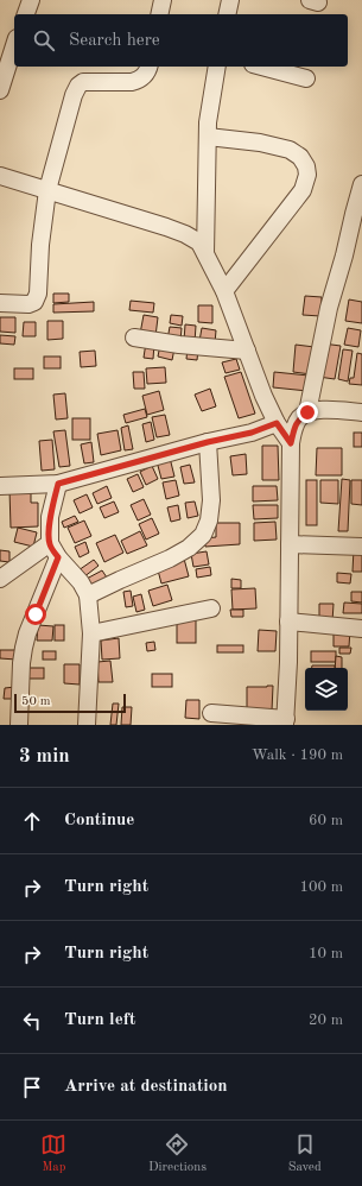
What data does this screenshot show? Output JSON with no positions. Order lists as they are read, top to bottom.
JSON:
{
  "scale_bar": "50 m",
  "page": {
    "search": "Search here",
    "scale": "50 m",
    "heading": ["3 min", "Walk · 190 m"],
    "list": [
      ["Continue", "60 m"],
      ["Turn right", "100 m"],
      ["Turn right", "10 m"],
      ["Turn left", "20 m"],
      "Arrive at destination"
    ],
    "nav": ["Map", "Directions", "Saved"]
  }
}
